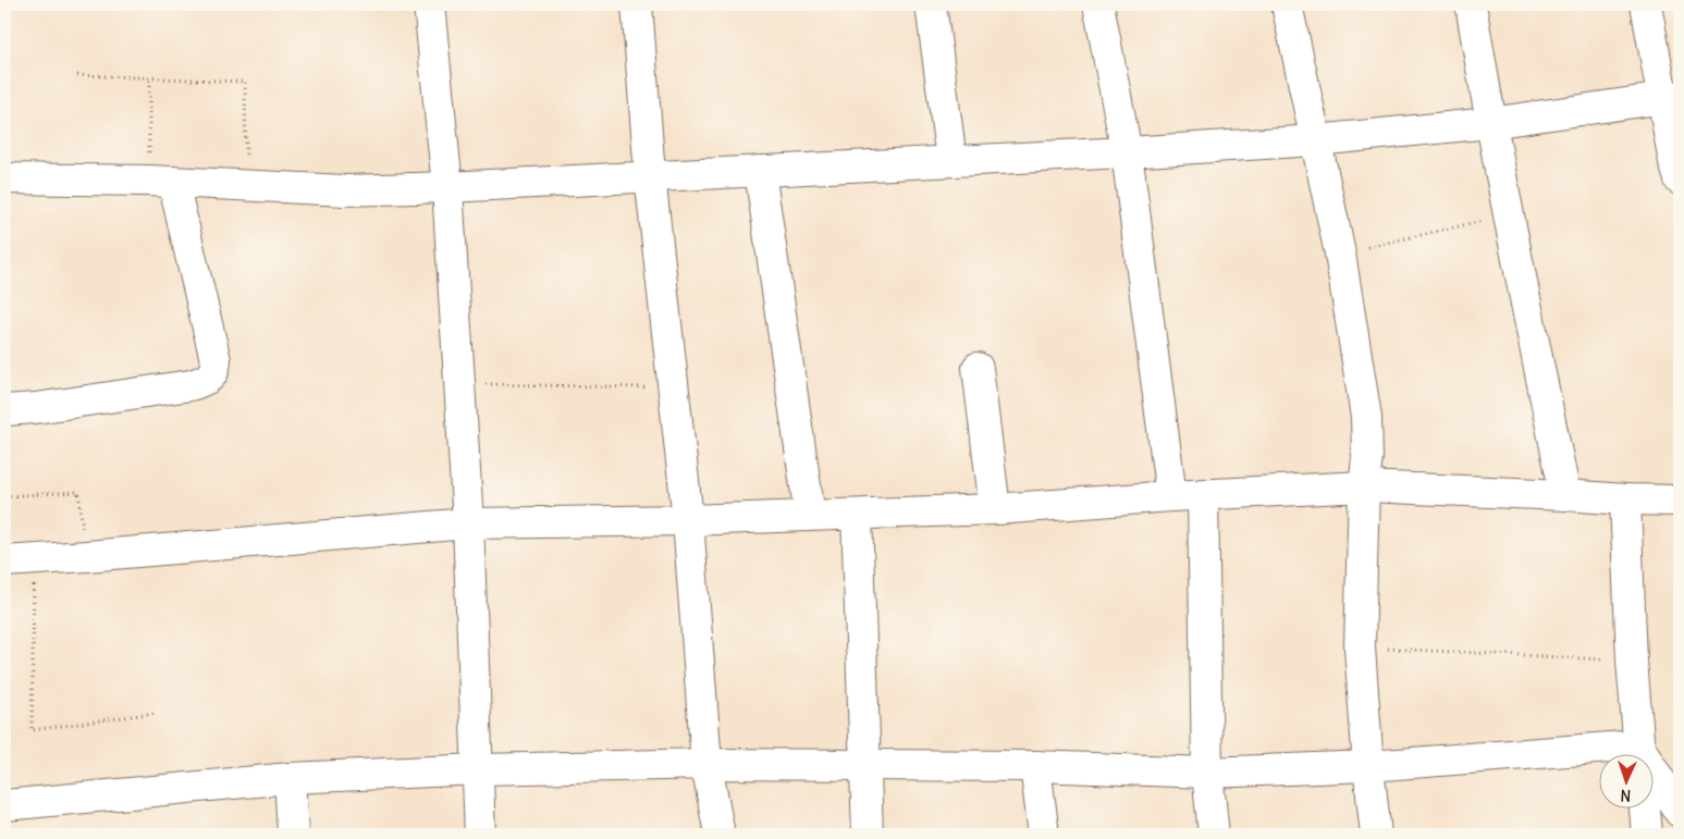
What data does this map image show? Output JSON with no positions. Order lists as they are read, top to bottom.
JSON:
{
  "north": "bottom"
}
